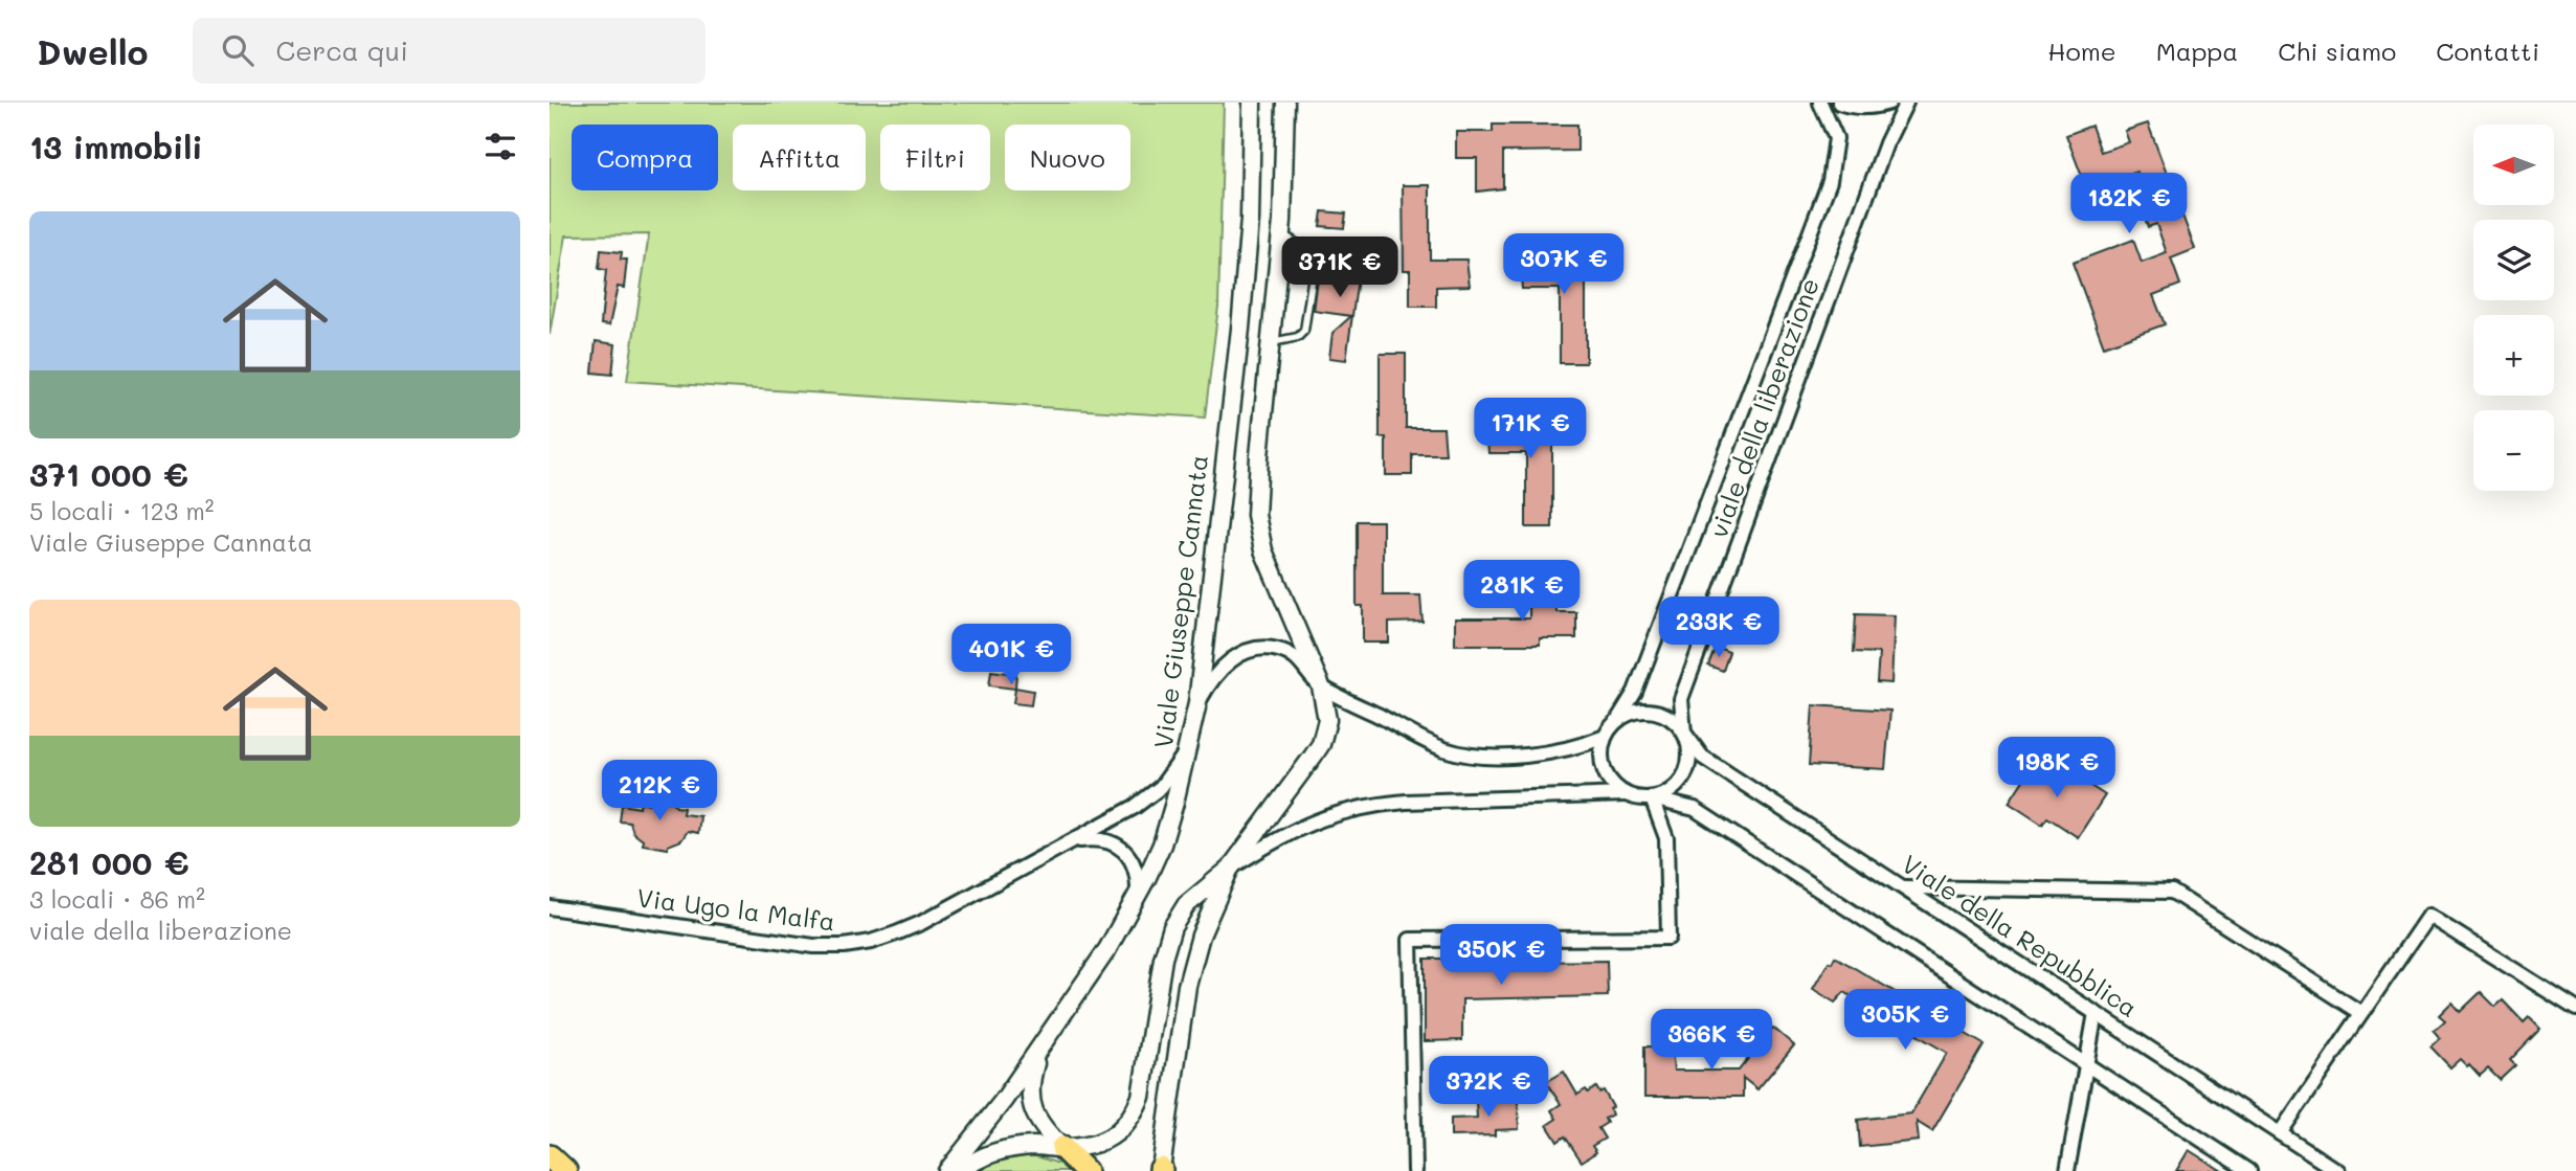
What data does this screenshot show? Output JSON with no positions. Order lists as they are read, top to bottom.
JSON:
{
  "streets": {
    "street": [
      "viale della liberazione",
      "Viale Giuseppe Cannata",
      "Via Ugo la Malfa",
      "Viale della Repubblica"
    ]
  },
  "crossings": [
    ["viale della liberazione", "Viale della Repubblica"],
    ["Viale Giuseppe Cannata", "Via Ugo la Malfa"]
  ],
  "north": "left",
  "page": {
    "header": "Dwello",
    "search": "Cerca qui",
    "nav": [
      "Home",
      "Mappa",
      "Chi siamo",
      "Contatti"
    ],
    "heading": "13 immobili",
    "map_buttons": ["+", "−"],
    "chip": [
      "Compra",
      "Affitta",
      "Filtri",
      "Nuovo"
    ],
    "price": [
      "182K €",
      "307K €",
      "371K €",
      "171K €",
      "281K €",
      "233K €",
      "401K €",
      "198K €",
      "212K €",
      "350K €",
      "305K €",
      "366K €",
      "372K €"
    ],
    "list": [
      {
        "name": "371 000 €",
        "note": "5 locali · 123 m² · Viale Giuseppe Cannata"
      },
      {
        "name": "281 000 €",
        "note": "3 locali · 86 m² · viale della liberazione"
      }
    ]
  }
}
